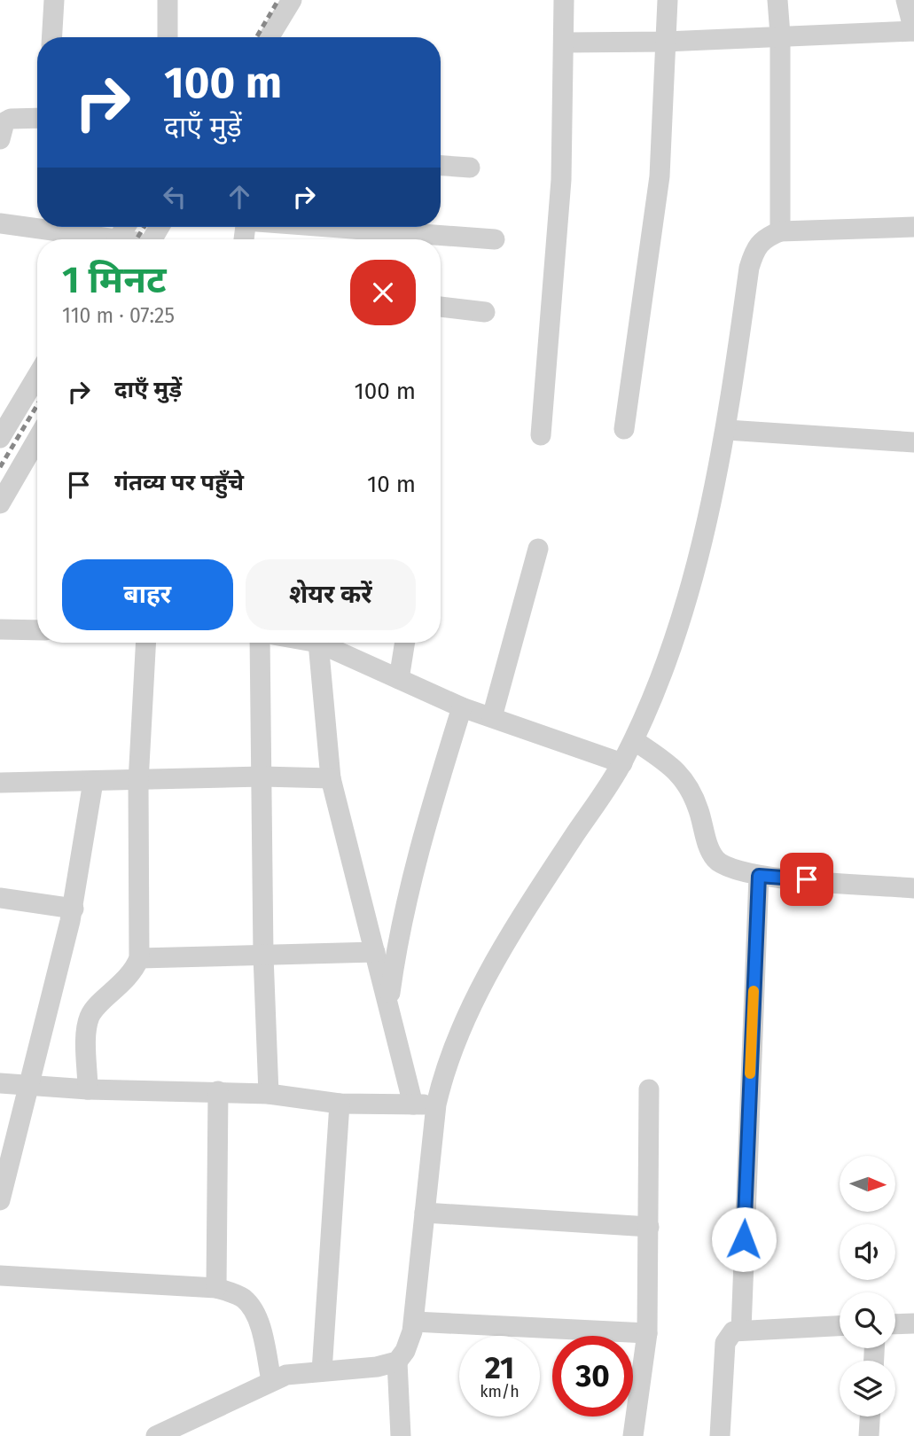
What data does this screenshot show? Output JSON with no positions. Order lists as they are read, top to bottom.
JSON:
{
  "north": "right",
  "page": {
    "turn": ["100 m", "दाएँ मुड़ें"],
    "heading": ["1 मिनट", "110 m · 07:25"],
    "list": [
      {
        "name": "दाएँ मुड़ें",
        "value": "100 m"
      },
      {
        "name": "गंतव्य पर पहुँचे",
        "value": "10 m"
      }
    ],
    "buttons": ["बाहर", "शेयर करें"],
    "speed": "21 km/h",
    "limit": "30"
  }
}
